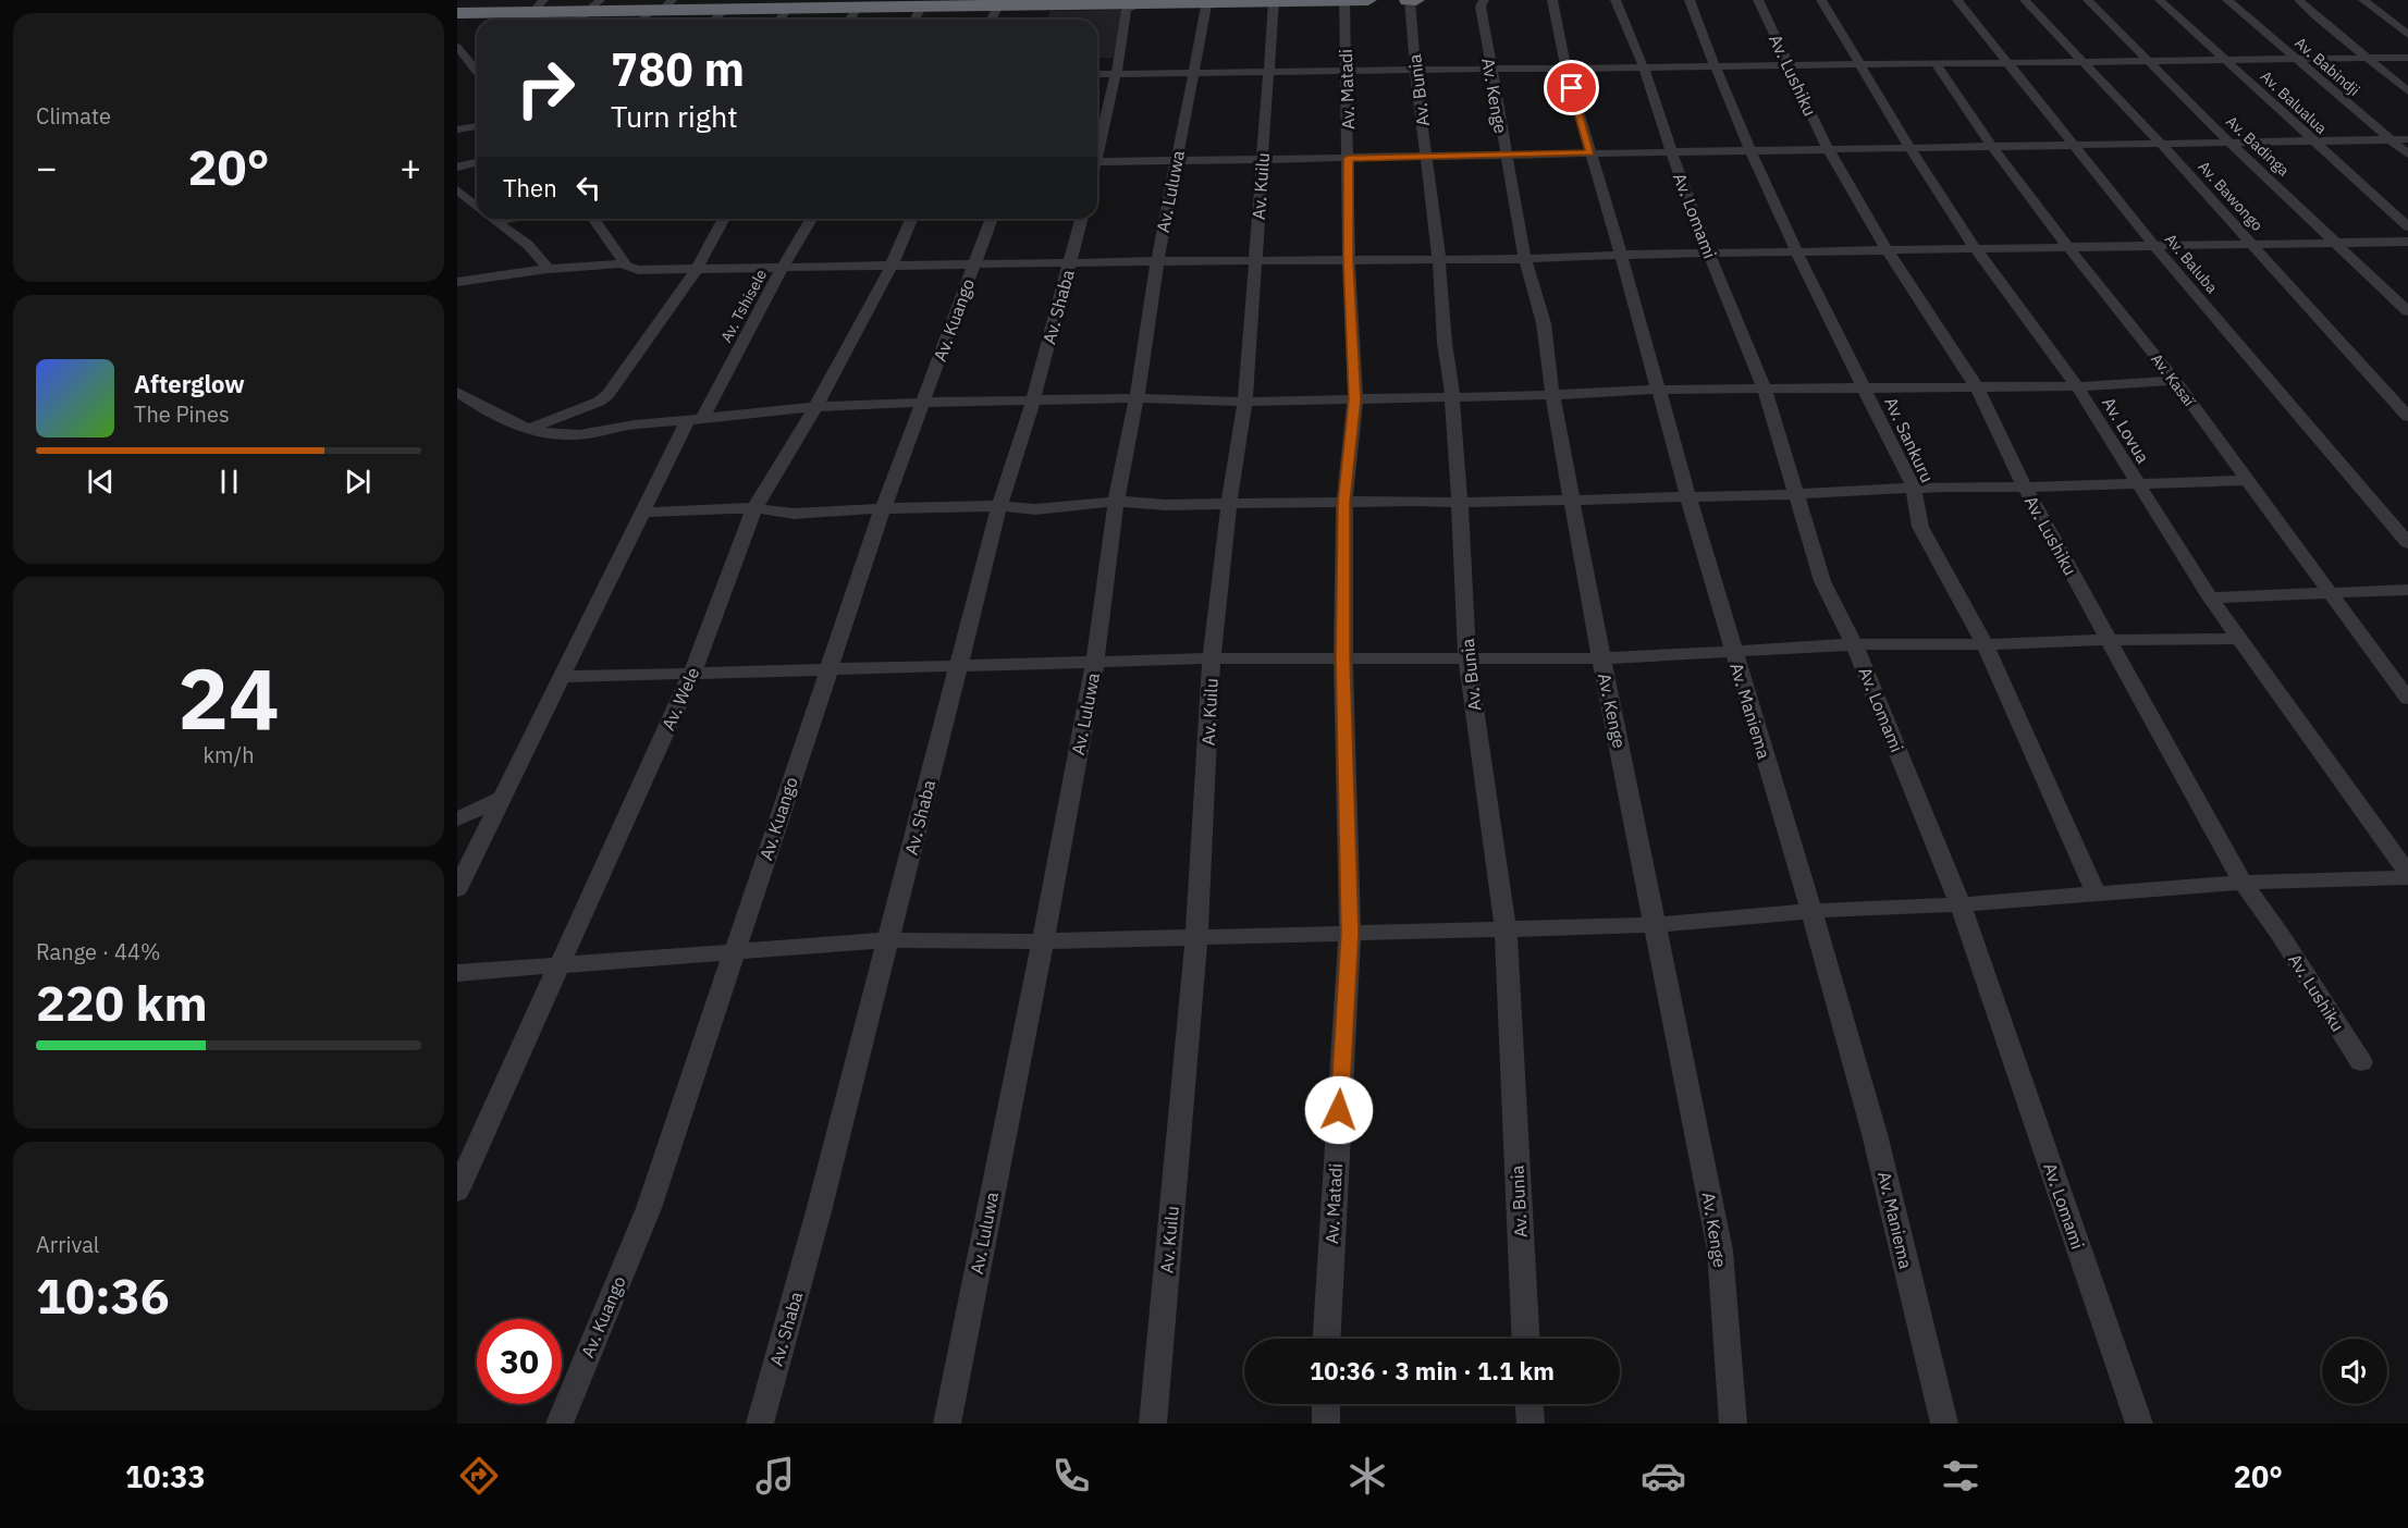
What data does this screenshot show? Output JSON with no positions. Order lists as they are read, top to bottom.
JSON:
{
  "streets": {
    "street": [
      "Av. Babindji",
      "Av. Lushiku",
      "Av. Matadi",
      "Av. Bunia",
      "Av. Kenge",
      "Av. Balualua",
      "Av. Badinga",
      "Av. Kuilu",
      "Av. Luluwa",
      "Av. Bawongo",
      "Av. Lomami",
      "Av. Baluba",
      "Av. Tshisele",
      "Av. Shaba",
      "Av. Kuango",
      "Av. Kasaï",
      "Av. Lovua",
      "Av. Sankuru",
      "Av. Wele",
      "Av. Maniema"
    ]
  },
  "page": {
    "tile": [
      "Climate",
      ["24", "km/h"],
      ["Range · 44%", "220 km"],
      ["Arrival", "10:36"]
    ],
    "turn": ["780 m", "Turn right"],
    "heat": ["−", "20°", "+"],
    "then": "Then",
    "song": ["Afterglow", "The Pines"],
    "limit": "30",
    "trip": "10:36 · 3 min · 1.1 km",
    "tabs": ["10:33", "20°"]
  }
}
